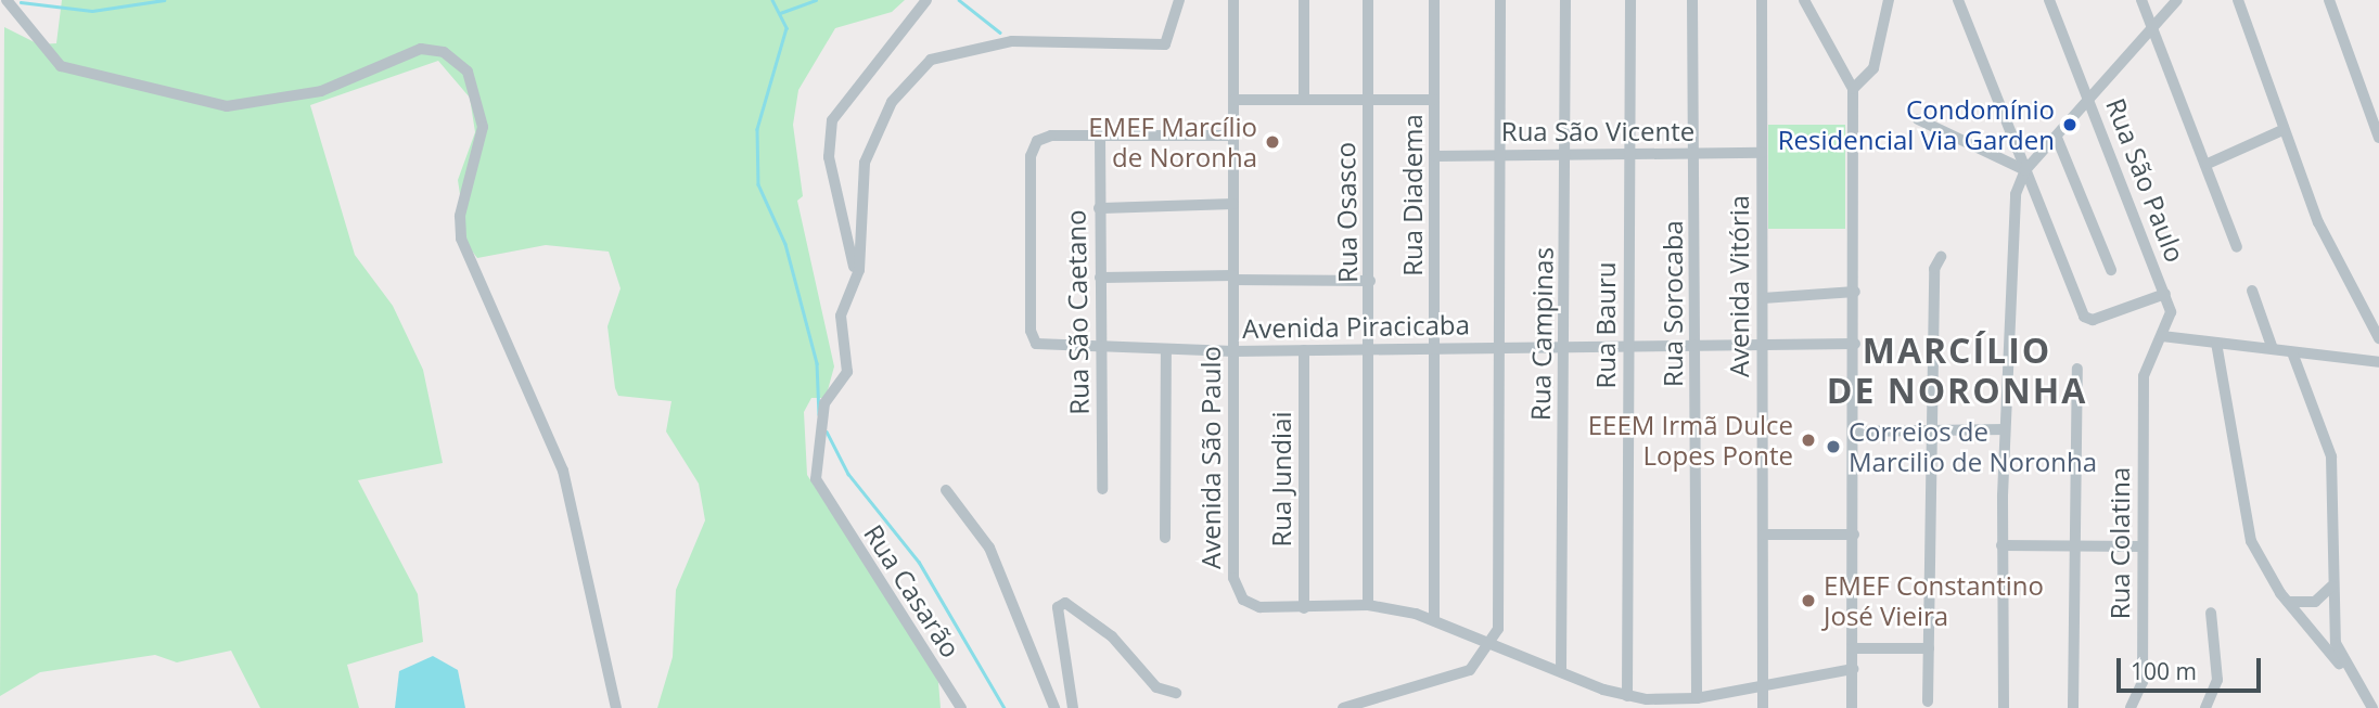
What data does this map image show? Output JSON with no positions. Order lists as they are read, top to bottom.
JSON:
{
  "streets": {
    "street": [
      "Rua São Vicente",
      "Rua São Paulo",
      "Rua Diadema",
      "Rua Osasco",
      "Avenida Vitória",
      "Rua Sorocaba",
      "Rua São Caetano",
      "Rua Bauru",
      "Avenida Piracicaba",
      "Rua Campinas",
      "Avenida São Paulo",
      "Rua Jundiai",
      "Rua Colatina",
      "Rua Casarão"
    ]
  },
  "crossings": [
    ["Rua São Vicente", "Rua Diadema"],
    ["Rua São Vicente", "Avenida Vitória"],
    ["Rua São Vicente", "Rua Sorocaba"],
    ["Rua São Vicente", "Rua Bauru"],
    ["Rua São Vicente", "Rua Campinas"],
    ["Rua São Paulo", "Rua Colatina"],
    ["Rua Diadema", "Avenida Piracicaba"],
    ["Rua Diadema", "Avenida São Paulo"],
    ["Rua Osasco", "Avenida Piracicaba"],
    ["Rua Osasco", "Avenida São Paulo"],
    ["Avenida Vitória", "Avenida Piracicaba"],
    ["Avenida Vitória", "Avenida São Paulo"],
    ["Rua Sorocaba", "Avenida Piracicaba"],
    ["Rua Sorocaba", "Avenida São Paulo"],
    ["Rua São Caetano", "Avenida Piracicaba"],
    ["Rua Bauru", "Avenida Piracicaba"],
    ["Rua Bauru", "Avenida São Paulo"],
    ["Avenida Piracicaba", "Rua Campinas"],
    ["Avenida Piracicaba", "Avenida São Paulo"],
    ["Avenida Piracicaba", "Rua Jundiai"],
    ["Rua Campinas", "Avenida São Paulo"],
    ["Avenida São Paulo", "Rua Jundiai"]
  ],
  "districts": ["MARCÍLIO DE NORONHA"],
  "places": [
    "Condomínio Residencial Via Garden",
    "EMEF Marcílio de Noronha",
    "EEEM Irmã Dulce Lopes Ponte",
    "Correios de Marcilio de Noronha",
    "EMEF Constantino José Vieira"
  ],
  "scale_bar": "100 m"
}
